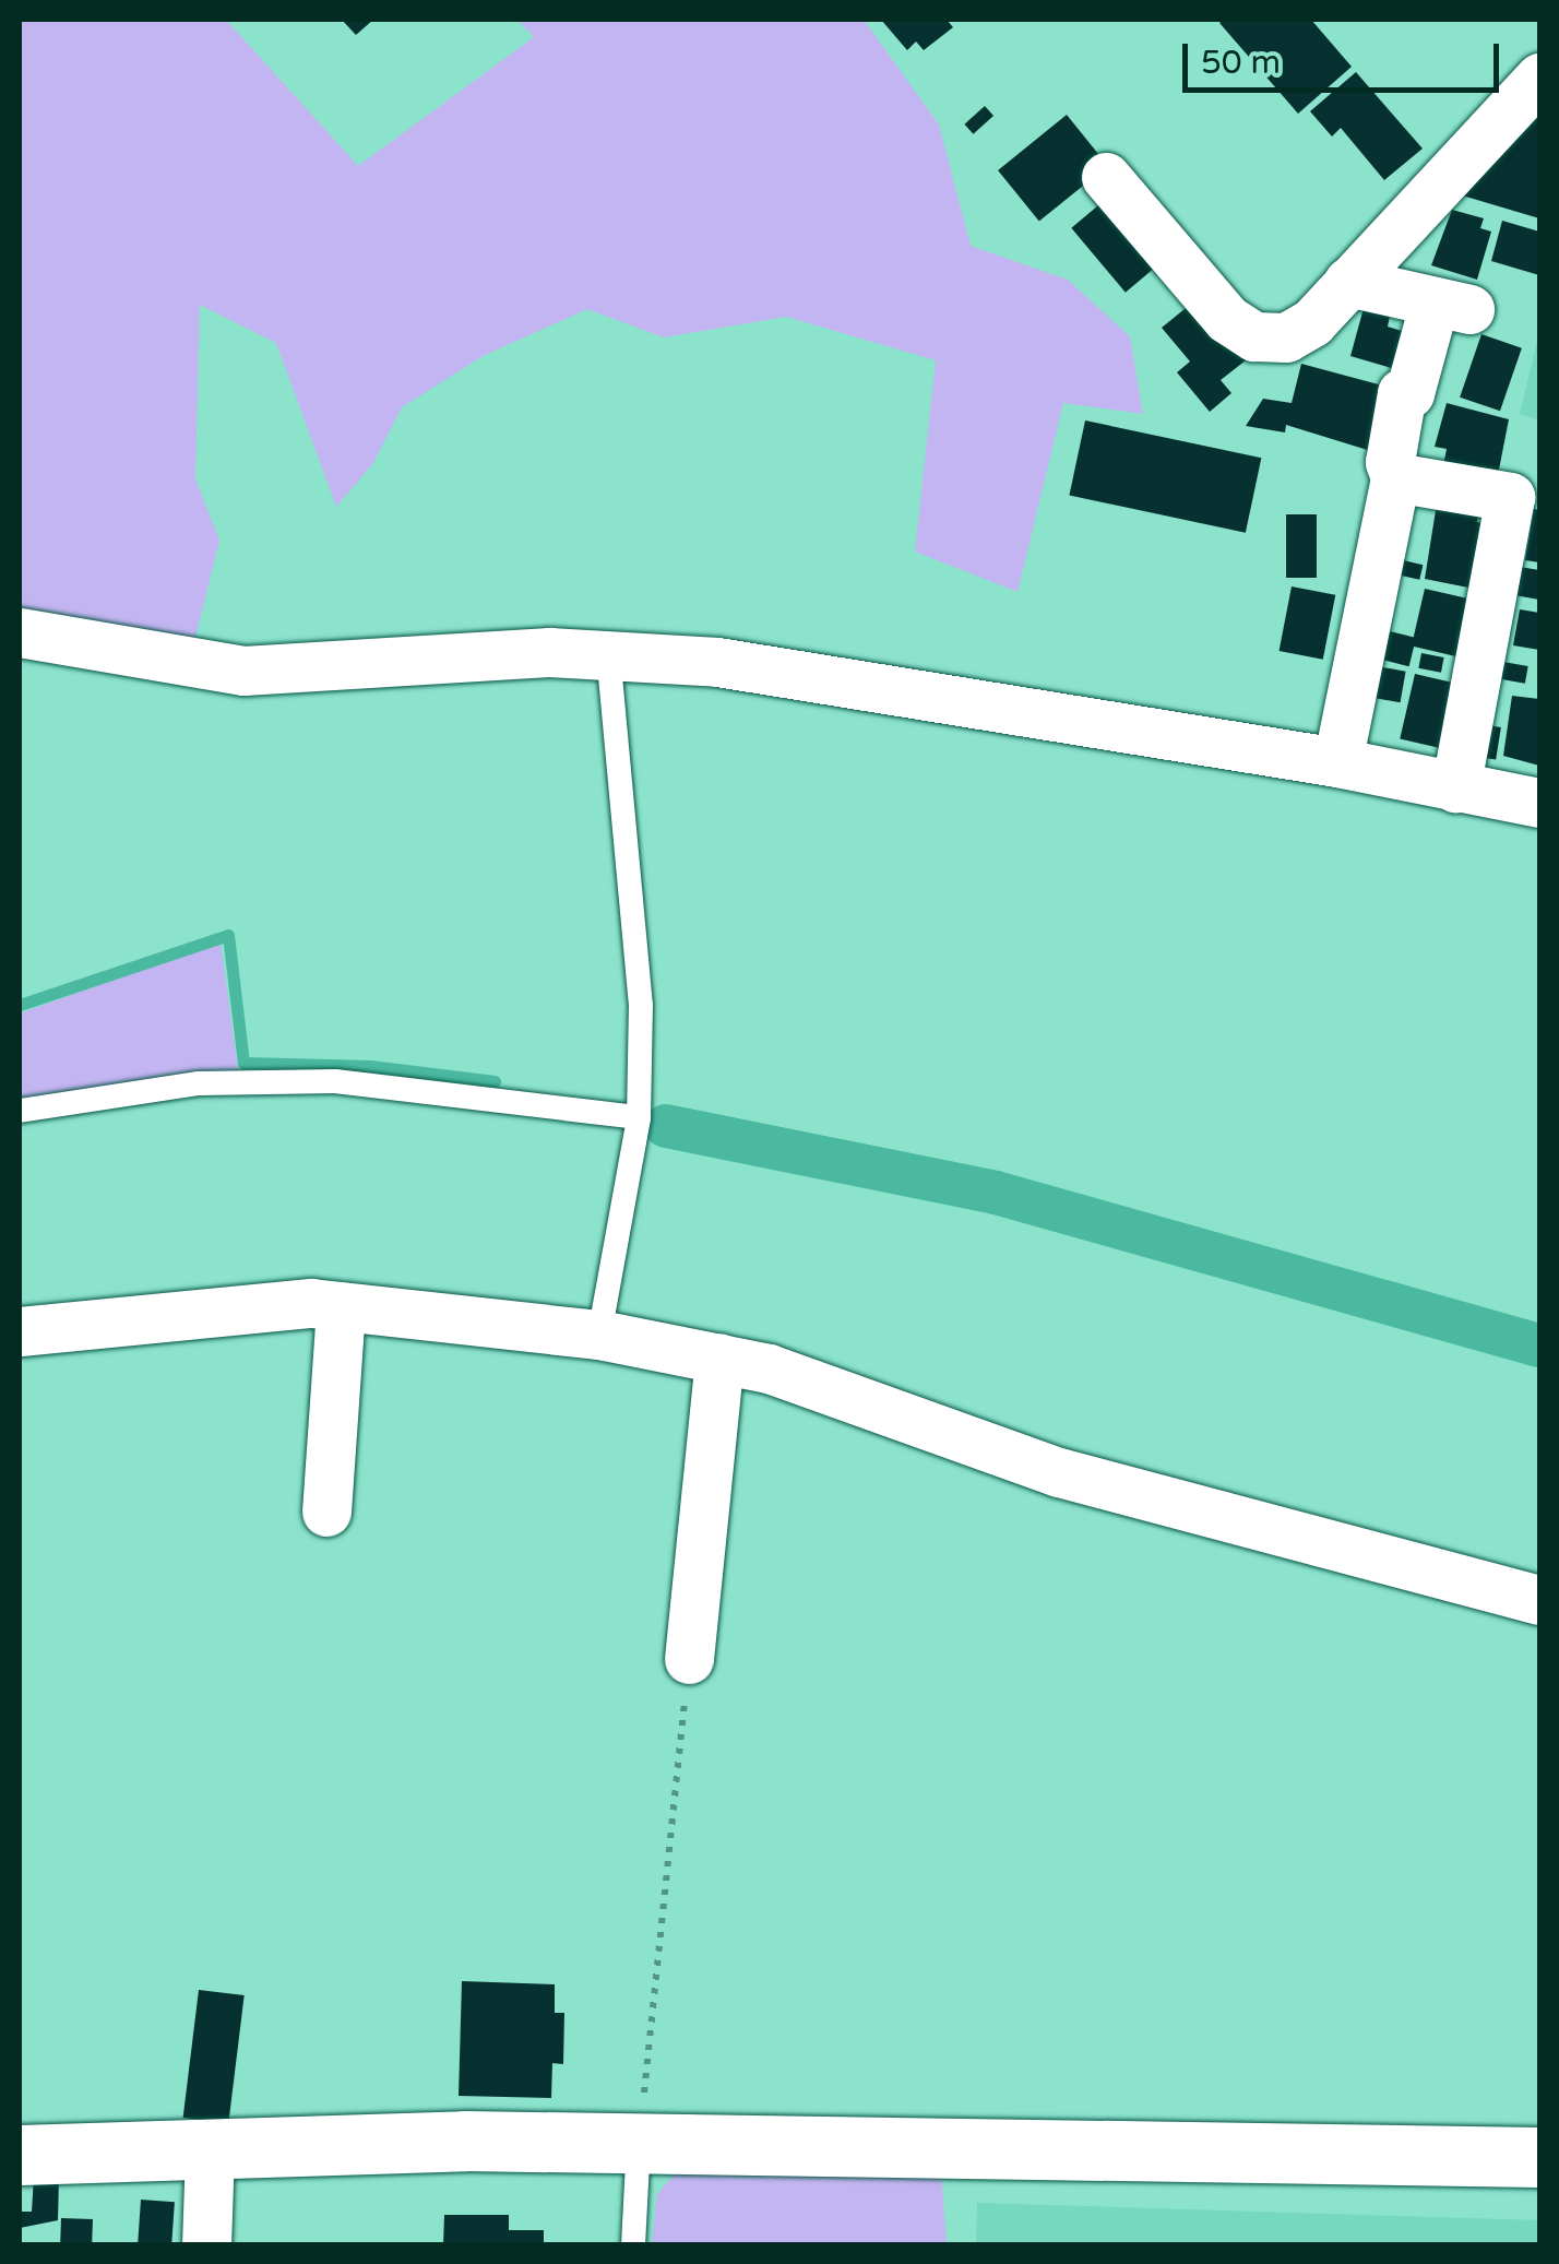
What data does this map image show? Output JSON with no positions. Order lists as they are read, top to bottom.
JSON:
{
  "scale_bar": "50 m"
}
